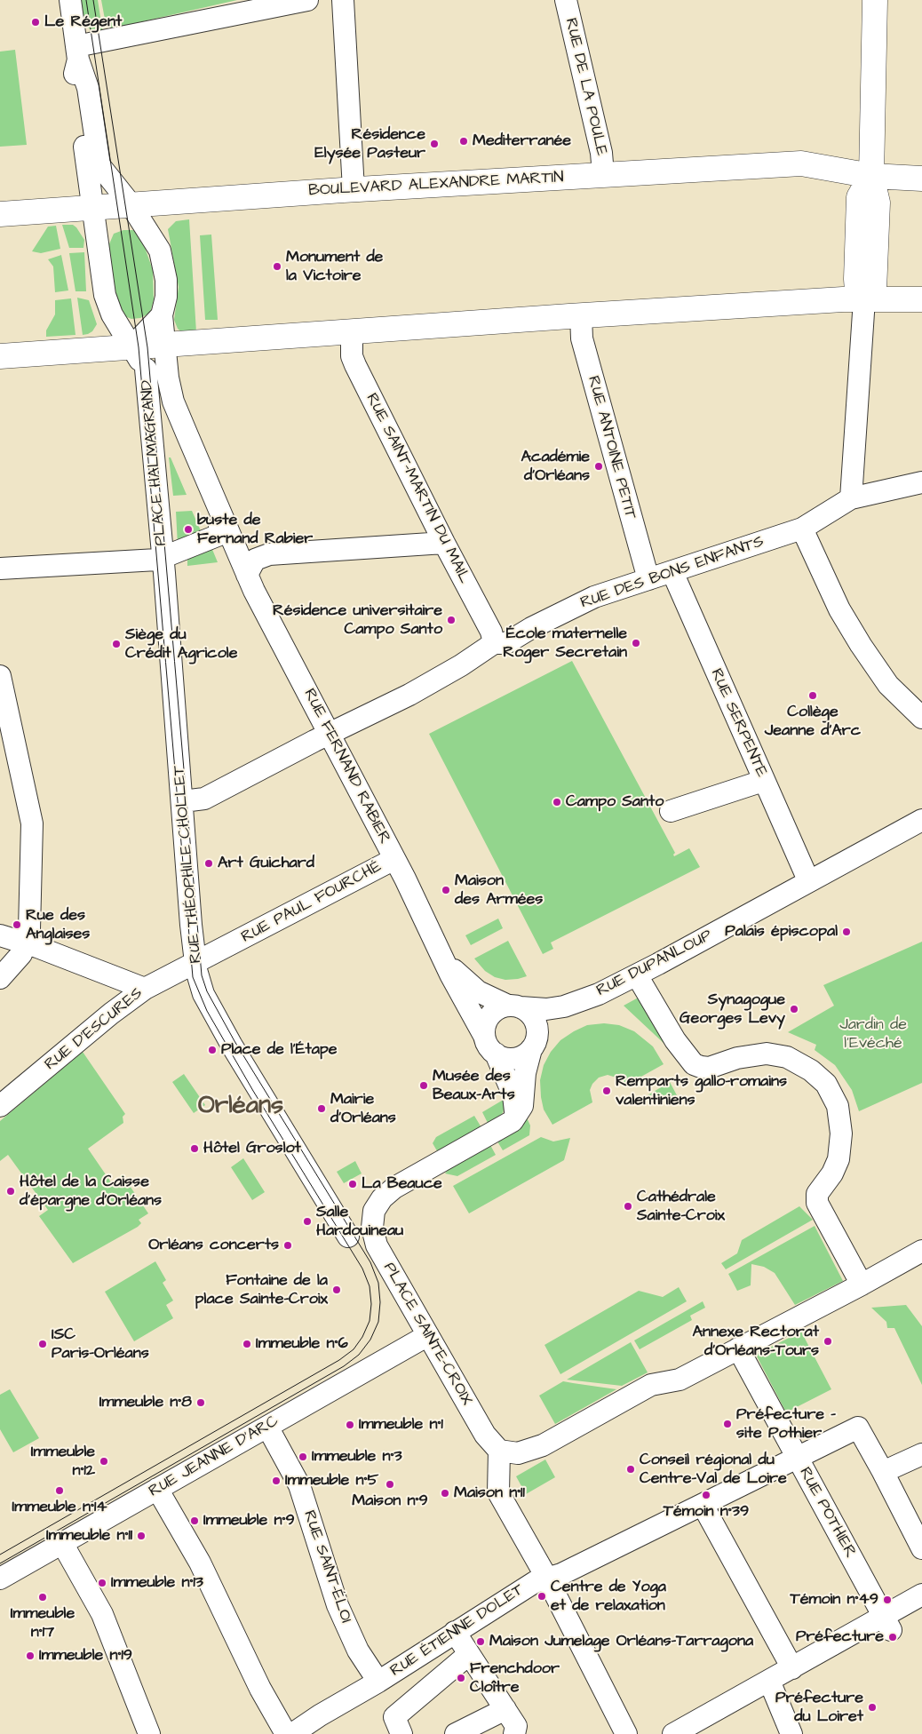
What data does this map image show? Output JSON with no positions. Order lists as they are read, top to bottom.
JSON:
{
  "streets": {
    "main road": ["BOULEVARD ALEXANDRE MARTIN"],
    "street": [
      "RUE DE LA POULE",
      "RUE ANTOINE PETIT",
      "PLACE HALMAGRAND",
      "RUE SAINT-MARTIN DU MAIL",
      "RUE DES BONS ENFANTS",
      "RUE SERPENTE",
      "RUE FERNAND RABIER",
      "RUE THÉOPHILE CHOLLET",
      "RUE PAUL FOURCHÉ",
      "RUE DUPANLOUP",
      "RUE D'ESCURES",
      "PLACE SAINTE-CROIX",
      "RUE JEANNE D'ARC",
      "RUE POTHIER",
      "RUE SAINT-ÉLOI",
      "RUE ÉTIENNE DOLET"
    ]
  },
  "crossings": [
    ["RUE DE LA POULE", "BOULEVARD ALEXANDRE MARTIN"],
    ["RUE ANTOINE PETIT", "RUE DES BONS ENFANTS"],
    ["PLACE HALMAGRAND", "RUE THÉOPHILE CHOLLET"],
    ["RUE SAINT-MARTIN DU MAIL", "RUE DES BONS ENFANTS"],
    ["RUE DES BONS ENFANTS", "RUE SERPENTE"],
    ["RUE DES BONS ENFANTS", "RUE FERNAND RABIER"],
    ["RUE DES BONS ENFANTS", "RUE THÉOPHILE CHOLLET"],
    ["RUE FERNAND RABIER", "RUE PAUL FOURCHÉ"],
    ["RUE FERNAND RABIER", "RUE DUPANLOUP"],
    ["RUE THÉOPHILE CHOLLET", "RUE PAUL FOURCHÉ"],
    ["RUE THÉOPHILE CHOLLET", "RUE D'ESCURES"],
    ["RUE PAUL FOURCHÉ", "RUE D'ESCURES"],
    ["PLACE SAINTE-CROIX", "RUE JEANNE D'ARC"],
    ["RUE JEANNE D'ARC", "RUE SAINT-ÉLOI"],
    ["RUE POTHIER", "RUE ÉTIENNE DOLET"],
    ["RUE SAINT-ÉLOI", "RUE ÉTIENNE DOLET"]
  ],
  "districts": ["Orléans"],
  "parks": ["Jardin de l'Evéché"],
  "places": [
    "Le Régent",
    "Mediterranée",
    "Résidence Elysée Pasteur",
    "Monument de la Victoire",
    "Académie d'Orléans",
    "buste de Fernand Rabier",
    "Résidence universitaire Campo Santo",
    "École maternelle Roger Secretain",
    "Siège du Crédit Agricole",
    "Collège Jeanne d'Arc",
    "Campo Santo",
    "Art Guichard",
    "Maison des Armées",
    "Rue des Anglaises",
    "Palais épiscopal",
    "Synagogue Georges Levy",
    "Place de l'Étape",
    "Musée des Beaux-Arts",
    "Remparts gallo-romains valentiniens",
    "Mairie d'Orléans",
    "Hôtel Groslot",
    "La Beauce",
    "Hôtel de la Caisse d'épargne d'Orléans",
    "Cathédrale Sainte-Croix",
    "Salle Hardouineau",
    "Orléans concerts",
    "Fontaine de la place Sainte-Croix",
    "Annexe Rectorat d'Orléans-Tours",
    "ISC Paris-Orléans",
    "Immeuble n°6",
    "Immeuble n°8",
    "Préfecture - site Pothier",
    "Immeuble n°1",
    "Immeuble n°3",
    "Immeuble n°12",
    "Conseil régional du Centre-Val de Loire",
    "Immeuble n°5",
    "Maison n°9",
    "Immeuble n°14",
    "Maison n°11",
    "Témoin n°39",
    "Immeuble n°9",
    "Immeuble n°11",
    "Immeuble n°13",
    "Centre de Yoga et de relaxation",
    "Immeuble n°17",
    "Témoin n°49",
    "Préfecture",
    "Maison Jumelage Orléans-Tarragona",
    "Immeuble n°19",
    "Frenchdoor Cloître",
    "Préfecture du Loiret"
  ]
}
